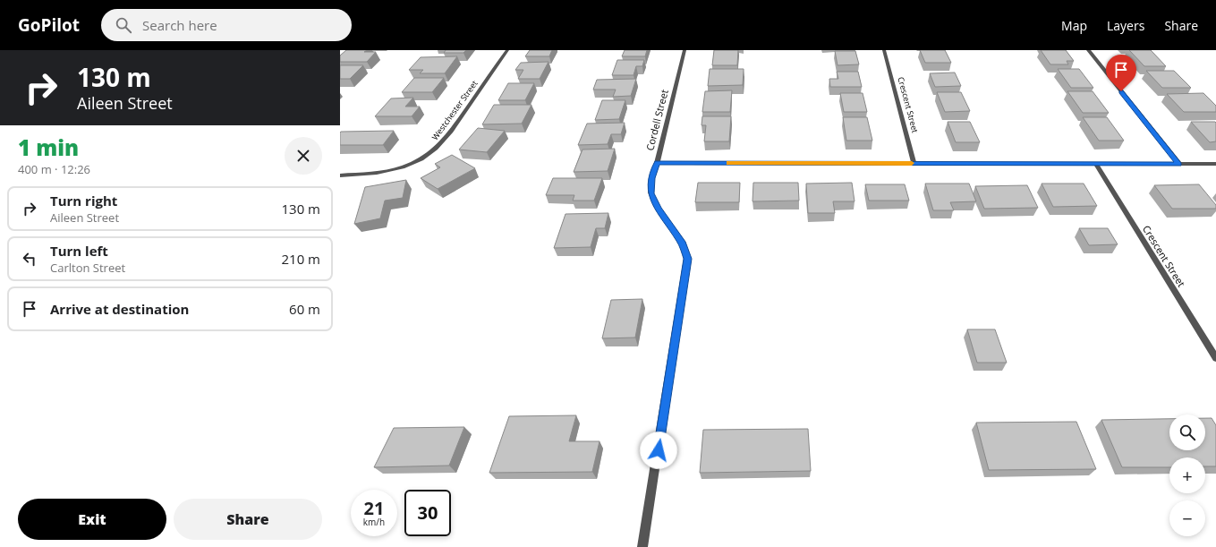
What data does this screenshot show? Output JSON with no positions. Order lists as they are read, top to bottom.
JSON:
{
  "streets": {
    "street": ["Crescent Street", "Westchester Street", "Cordell Street"]
  },
  "page": {
    "header": "GoPilot",
    "search": "Search here",
    "nav": ["Map", "Layers", "Share"],
    "turn": ["130 m", "Aileen Street"],
    "heading": ["1 min", "400 m · 12:26"],
    "list": [
      {
        "name": "Turn right",
        "note": "Aileen Street",
        "value": "130 m"
      },
      {
        "name": "Turn left",
        "note": "Carlton Street",
        "value": "210 m"
      },
      {
        "name": "Arrive at destination",
        "value": "60 m"
      }
    ],
    "map_buttons": ["+", "−"],
    "speed": "21 km/h",
    "limit": "30",
    "buttons": ["Exit", "Share"]
  }
}
